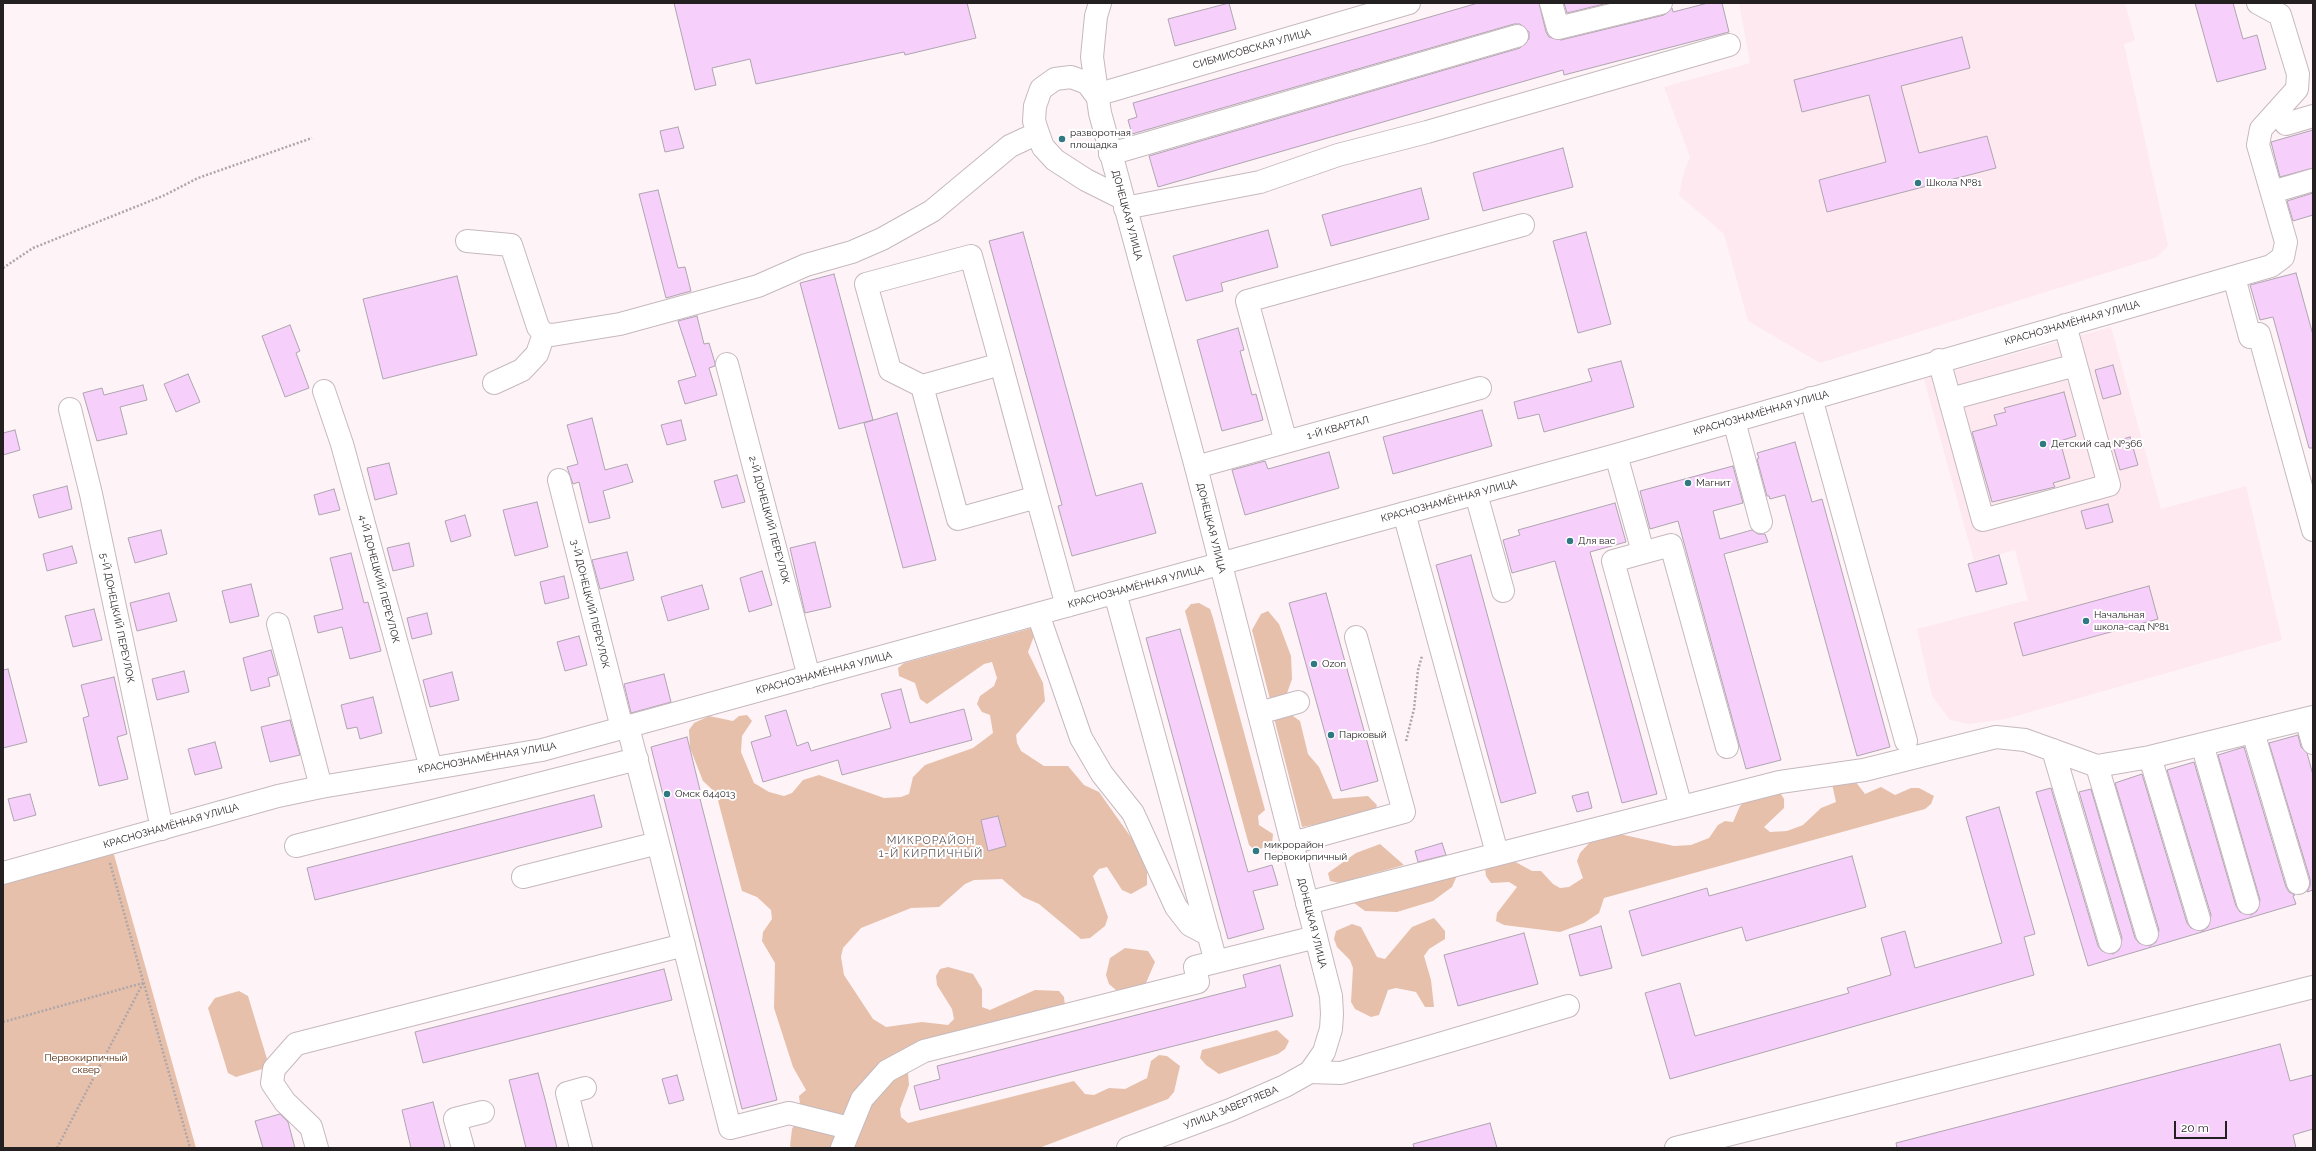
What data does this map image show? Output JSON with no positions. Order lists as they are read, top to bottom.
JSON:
{
  "streets": {
    "street": [
      "СИБМИСОВСКАЯ УЛИЦА",
      "ДОНЕЦКАЯ УЛИЦА",
      "КРАСНОЗНАМЁННАЯ УЛИЦА",
      "1-Й КВАРТАЛ",
      "2-Й ДОНЕЦКИЙ ПЕРЕУЛОК",
      "4-Й ДОНЕЦКИЙ ПЕРЕУЛОК",
      "3-Й ДОНЕЦКИЙ ПЕРЕУЛОК",
      "5-Й ДОНЕЦКИЙ ПЕРЕУЛОК",
      "УЛИЦА ЗАВЕРТЯЕВА"
    ]
  },
  "crossings": [
    ["СИБМИСОВСКАЯ УЛИЦА", "ДОНЕЦКАЯ УЛИЦА"],
    ["ДОНЕЦКАЯ УЛИЦА", "КРАСНОЗНАМЁННАЯ УЛИЦА"],
    ["ДОНЕЦКАЯ УЛИЦА", "1-Й КВАРТАЛ"],
    ["ДОНЕЦКАЯ УЛИЦА", "УЛИЦА ЗАВЕРТЯЕВА"],
    ["КРАСНОЗНАМЁННАЯ УЛИЦА", "2-Й ДОНЕЦКИЙ ПЕРЕУЛОК"],
    ["КРАСНОЗНАМЁННАЯ УЛИЦА", "4-Й ДОНЕЦКИЙ ПЕРЕУЛОК"],
    ["КРАСНОЗНАМЁННАЯ УЛИЦА", "3-Й ДОНЕЦКИЙ ПЕРЕУЛОК"],
    ["КРАСНОЗНАМЁННАЯ УЛИЦА", "5-Й ДОНЕЦКИЙ ПЕРЕУЛОК"]
  ],
  "districts": ["МИКРОРАЙОН 1-Й КИРПИЧНЫЙ"],
  "parks": ["Первокирпичный сквер"],
  "places": [
    "разворотная площадка",
    "Школа №81",
    "Детский сад №366",
    "Магнит",
    "Для вас",
    "Начальная школа-сад №81",
    "Ozon",
    "Парковый",
    "Омск 644013",
    "микрорайон Первокирпичный"
  ],
  "scale_bar": "20 m"
}
